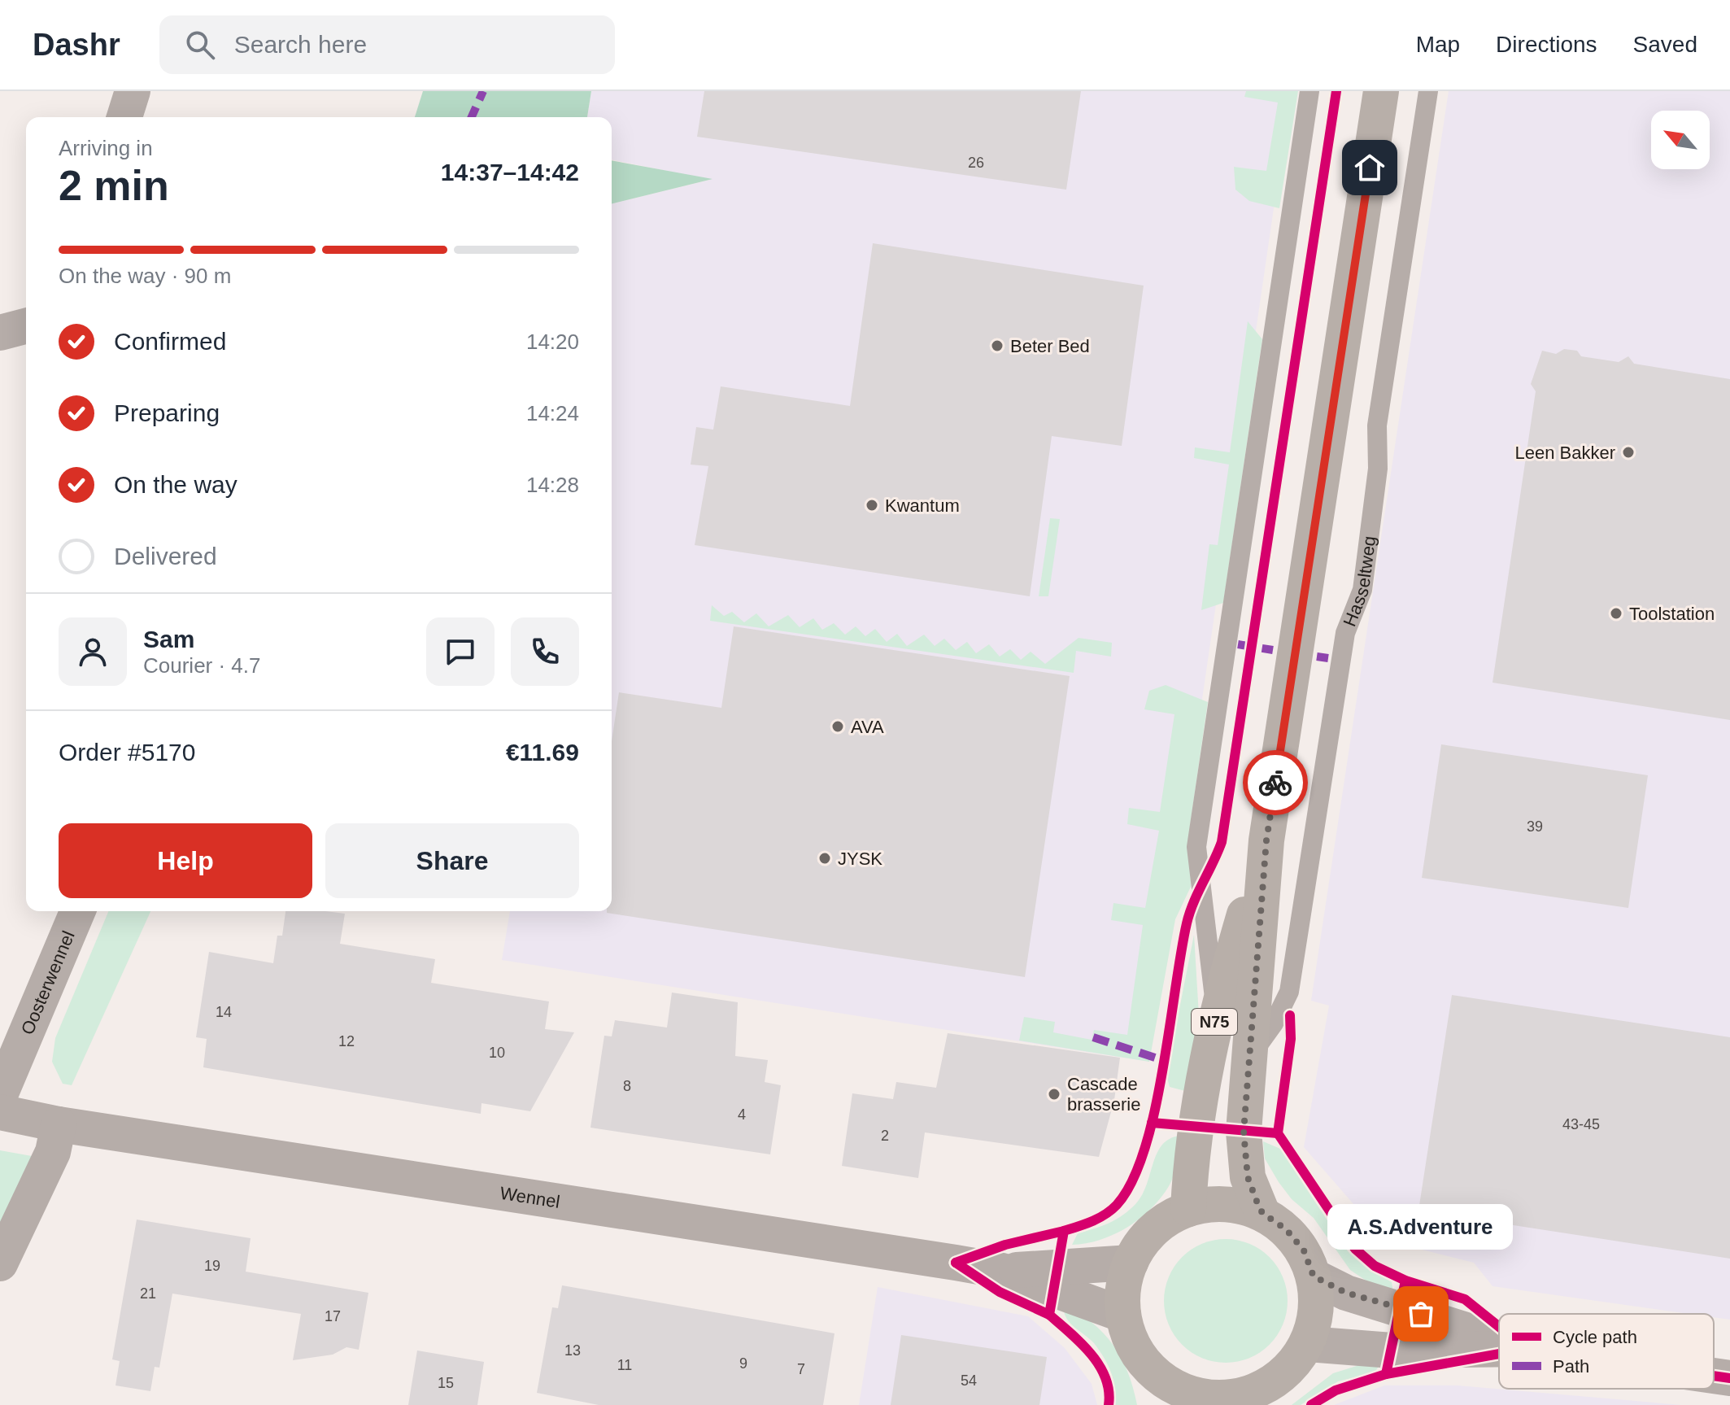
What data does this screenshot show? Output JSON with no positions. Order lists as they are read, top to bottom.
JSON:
{
  "streets": {
    "main road": ["N75"],
    "street": ["Oosterwennel", "Wennel"],
    "lane": ["Hasseltweg"]
  },
  "crossings": [
    ["Hasseltweg", "N75"],
    ["N75", "Wennel"]
  ],
  "places": [
    "Beter Bed",
    "Leen Bakker",
    "Kwantum",
    "Toolstation",
    "AVA",
    "JYSK",
    "Cascade brasserie",
    "A.S.Adventure"
  ],
  "house_numbers": [
    "26",
    "39",
    "14",
    "12",
    "10",
    "8",
    "4",
    "43-45",
    "2",
    "19",
    "21",
    "17",
    "13",
    "9",
    "11",
    "7",
    "54",
    "15"
  ],
  "legend": ["Cycle path", "Path"],
  "north": "top left",
  "page": {
    "header": "Dashr",
    "search": "Search here",
    "nav": ["Map", "Directions", "Saved"],
    "heading": ["2 min", "Arriving in", "14:37–14:42"],
    "panel": [
      "Sam",
      "Courier · 4.7",
      "Order #5170",
      "€11.69"
    ],
    "bar": "On the way · 90 m",
    "list": [
      ["Confirmed", "14:20"],
      ["Preparing", "14:24"],
      ["On the way", "14:28"],
      "Delivered"
    ],
    "buttons": ["Help", "Share"],
    "bubble": "A.S.Adventure"
  }
}
